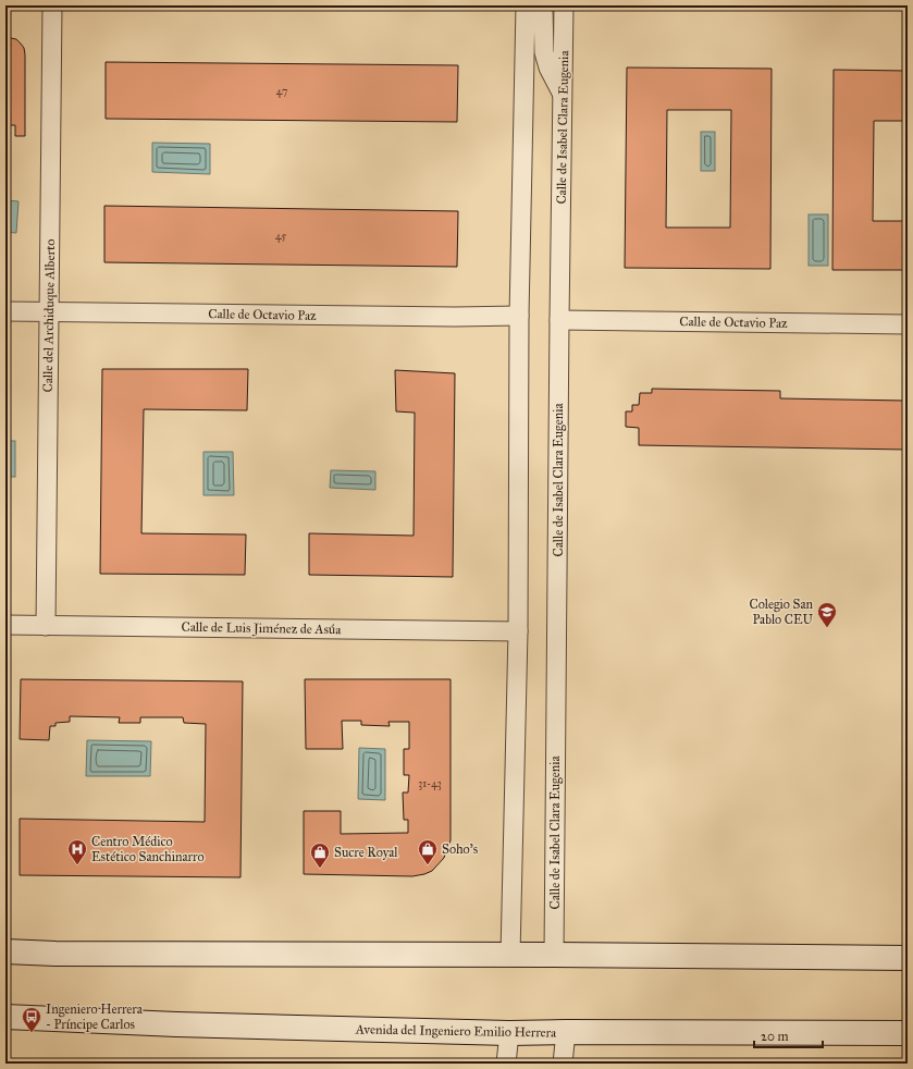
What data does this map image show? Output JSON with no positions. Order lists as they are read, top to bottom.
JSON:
{
  "streets": {
    "street": [
      "Calle de Isabel Clara Eugenia",
      "Calle de Octavio Paz",
      "Calle del Archiduque Alberto",
      "Calle de Luis Jiménez de Asúa",
      "Avenida del Ingeniero Emilio Herrera"
    ]
  },
  "crossings": [
    ["Calle de Isabel Clara Eugenia", "Calle de Octavio Paz"],
    ["Calle de Octavio Paz", "Calle del Archiduque Alberto"],
    ["Calle del Archiduque Alberto", "Calle de Luis Jiménez de Asúa"]
  ],
  "places": {
    "school or university": ["Colegio San Pablo CEU"],
    "hospital": ["Centro Médico Estético Sanchinarro"],
    "shop": ["Soho's", "Sucre Royal"],
    "bus stop": ["Ingeniero Herrera - Príncipe Carlos"]
  },
  "house_numbers": ["47", "45", "31-43"],
  "scale_bar": "20 m"
}
